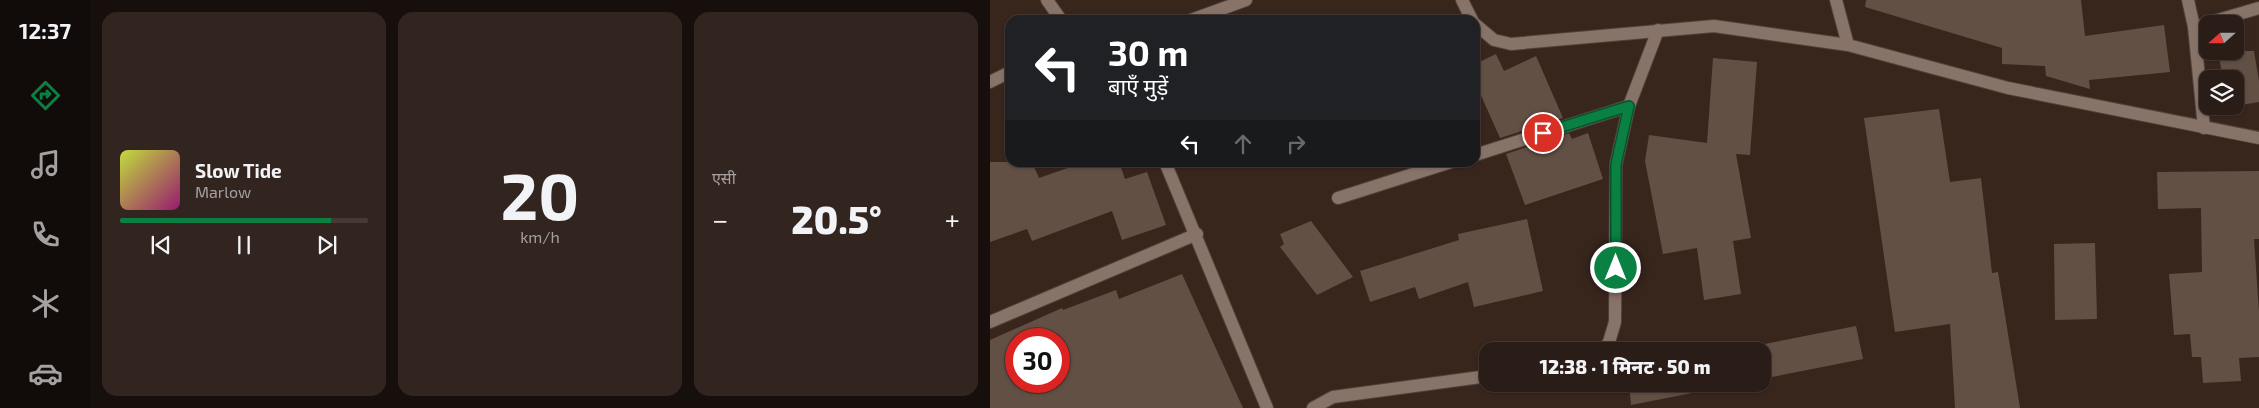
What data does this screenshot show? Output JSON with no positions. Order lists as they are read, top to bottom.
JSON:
{
  "north": "left",
  "page": {
    "tabs": "12:37",
    "tile": [
      ["20", "km/h"],
      "एसी"
    ],
    "turn": ["30 m", "बाएँ मुड़ें"],
    "song": ["Slow Tide", "Marlow"],
    "heat": ["−", "20.5°", "+"],
    "limit": "30",
    "trip": "12:38 · 1 मिनट · 50 m"
  }
}
